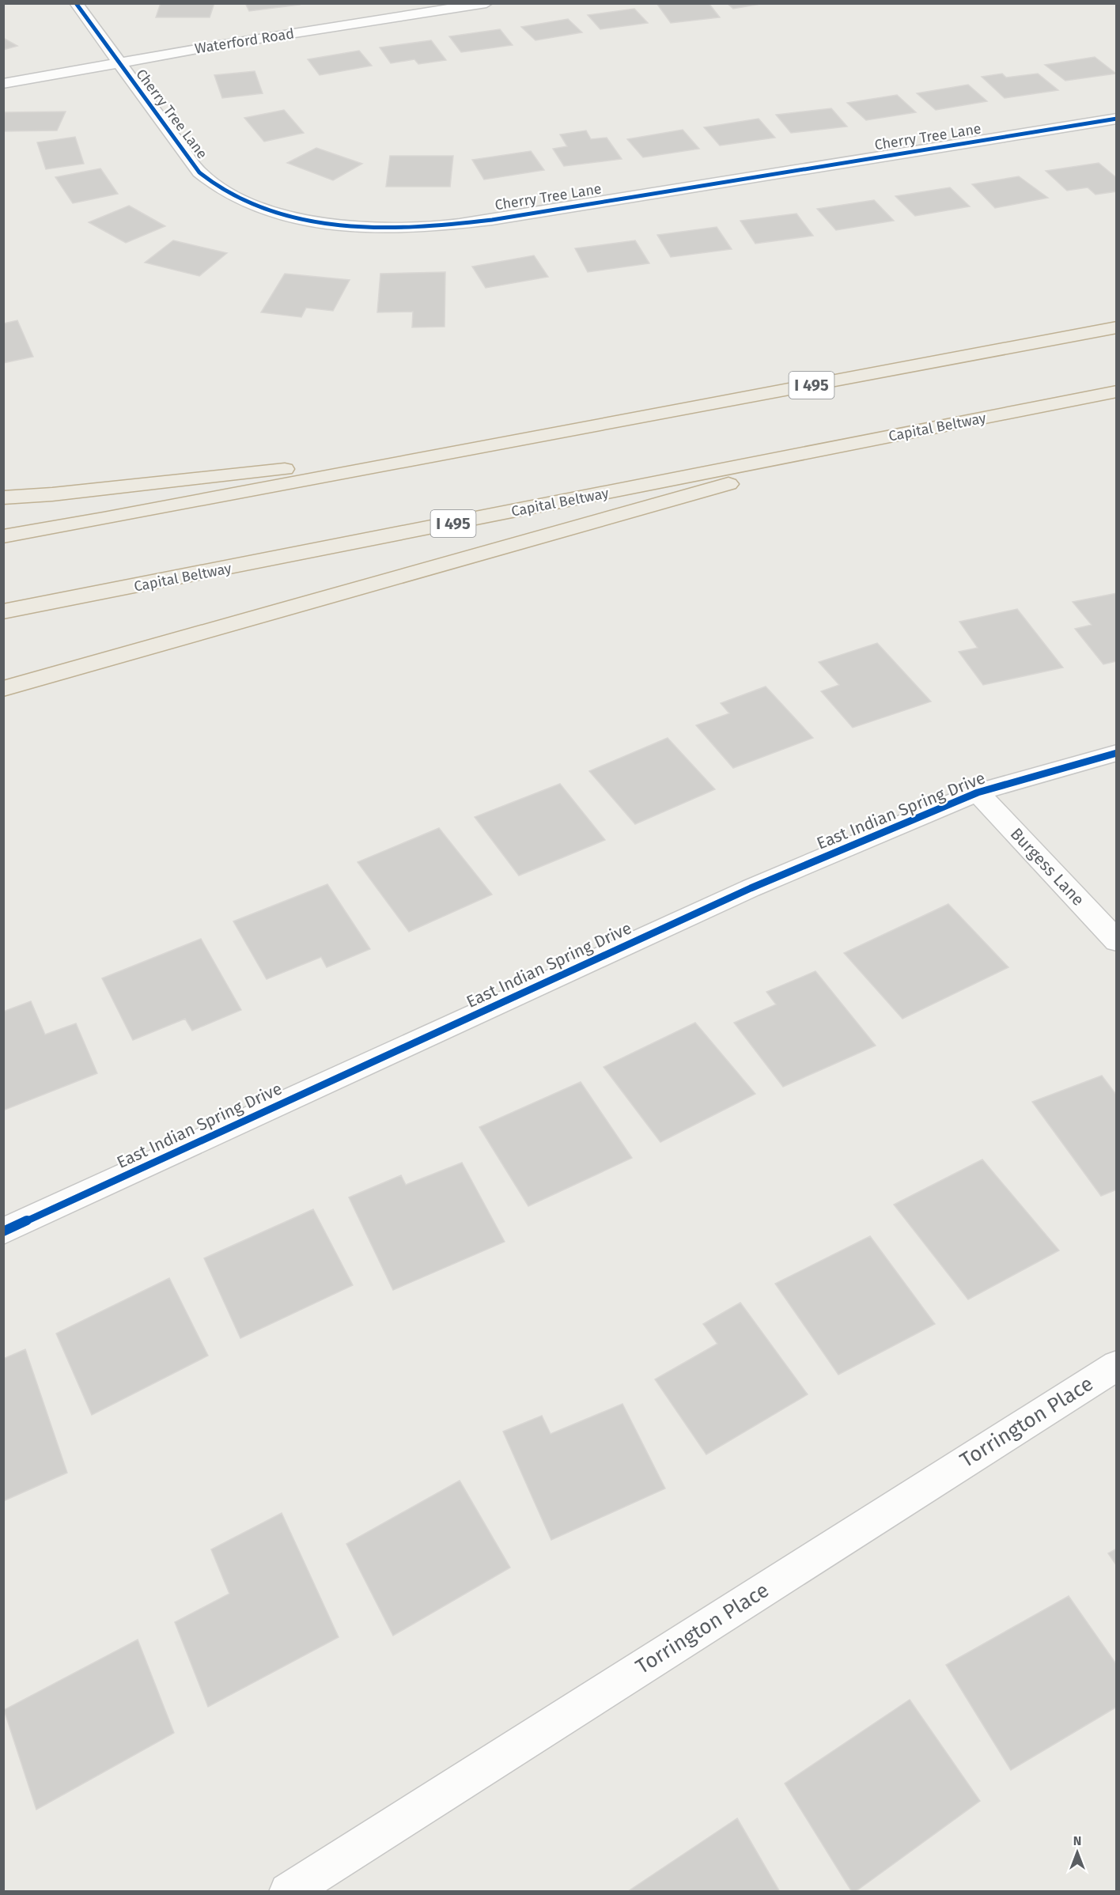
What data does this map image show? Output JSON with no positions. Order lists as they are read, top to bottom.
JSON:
{
  "streets": {
    "highway": ["I 495", "Capital Beltway"],
    "street": [
      "Waterford Road",
      "Cherry Tree Lane",
      "East Indian Spring Drive",
      "Burgess Lane",
      "Torrington Place"
    ]
  },
  "crossings": [
    ["Waterford Road", "Cherry Tree Lane"],
    ["East Indian Spring Drive", "Burgess Lane"]
  ],
  "north": "top"
}
